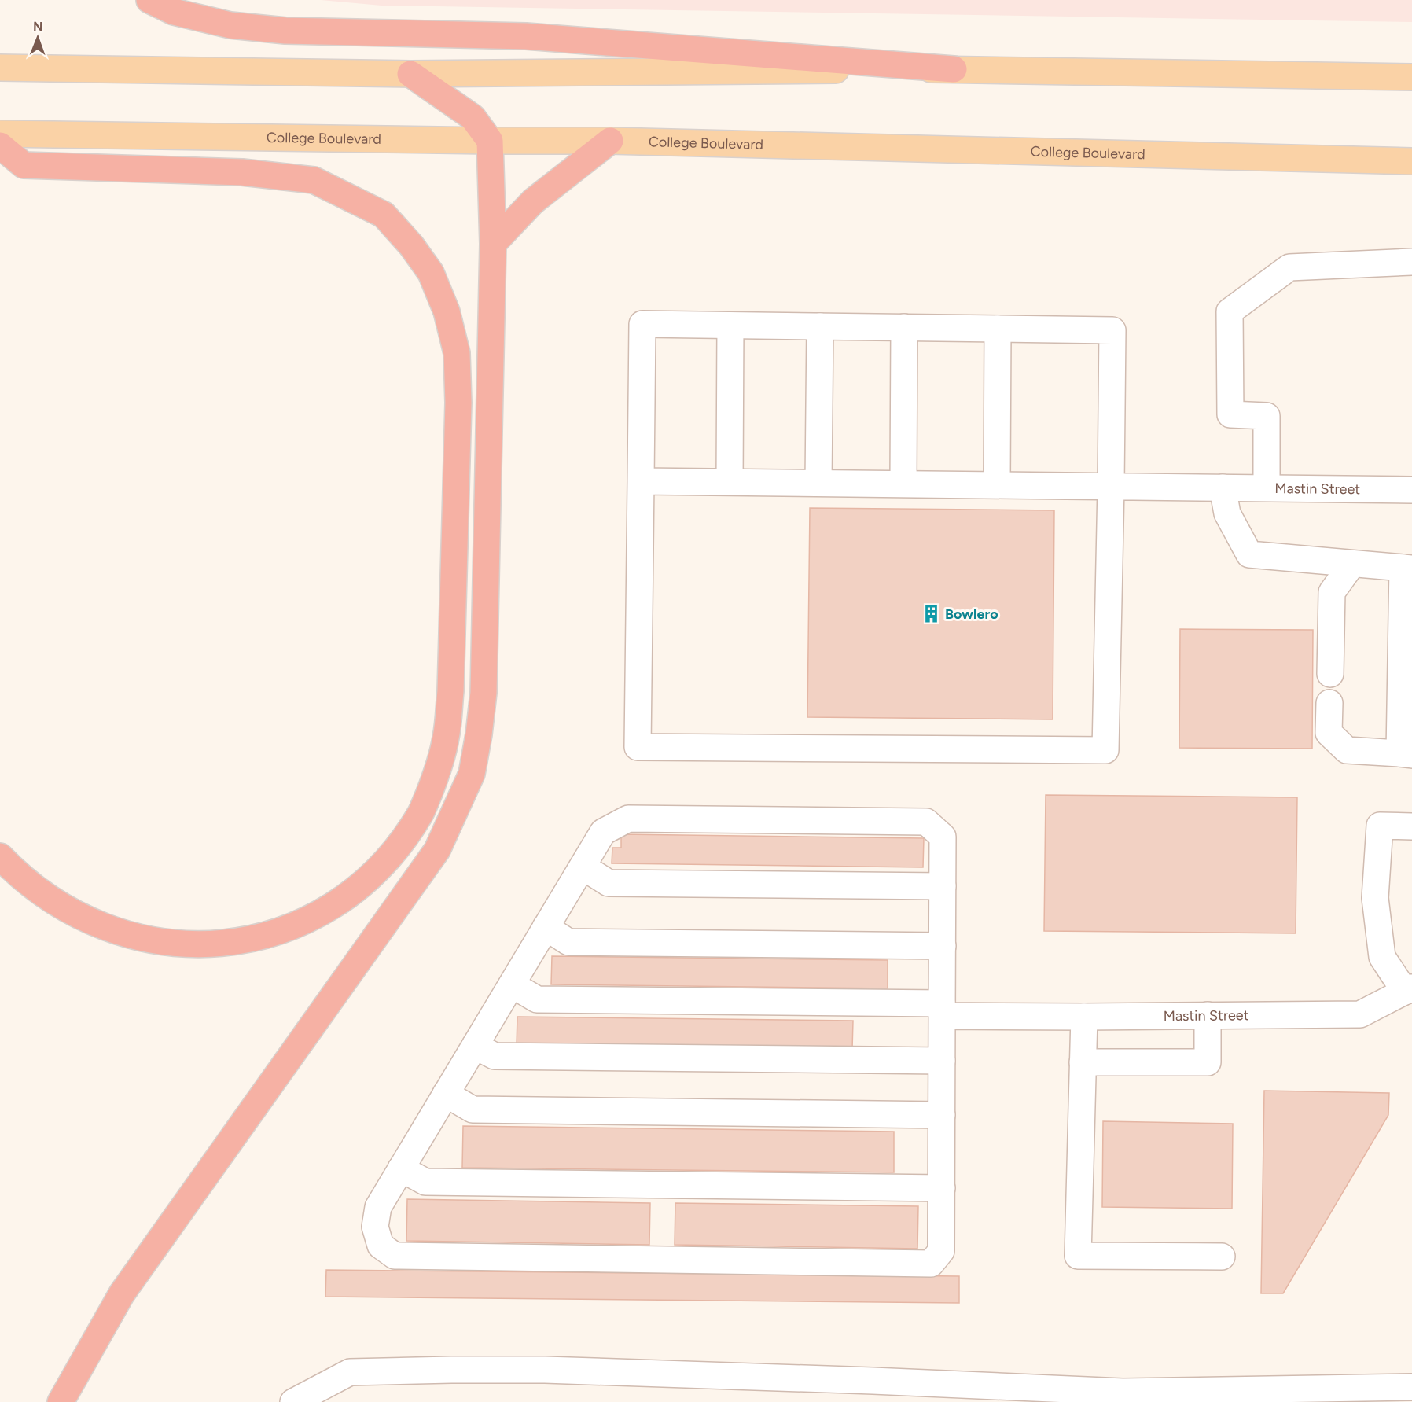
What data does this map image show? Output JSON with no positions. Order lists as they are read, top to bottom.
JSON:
{
  "streets": {
    "main road": ["College Boulevard"],
    "street": ["Mastin Street"]
  },
  "places": {
    "building": ["Bowlero"]
  },
  "north": "top"
}
